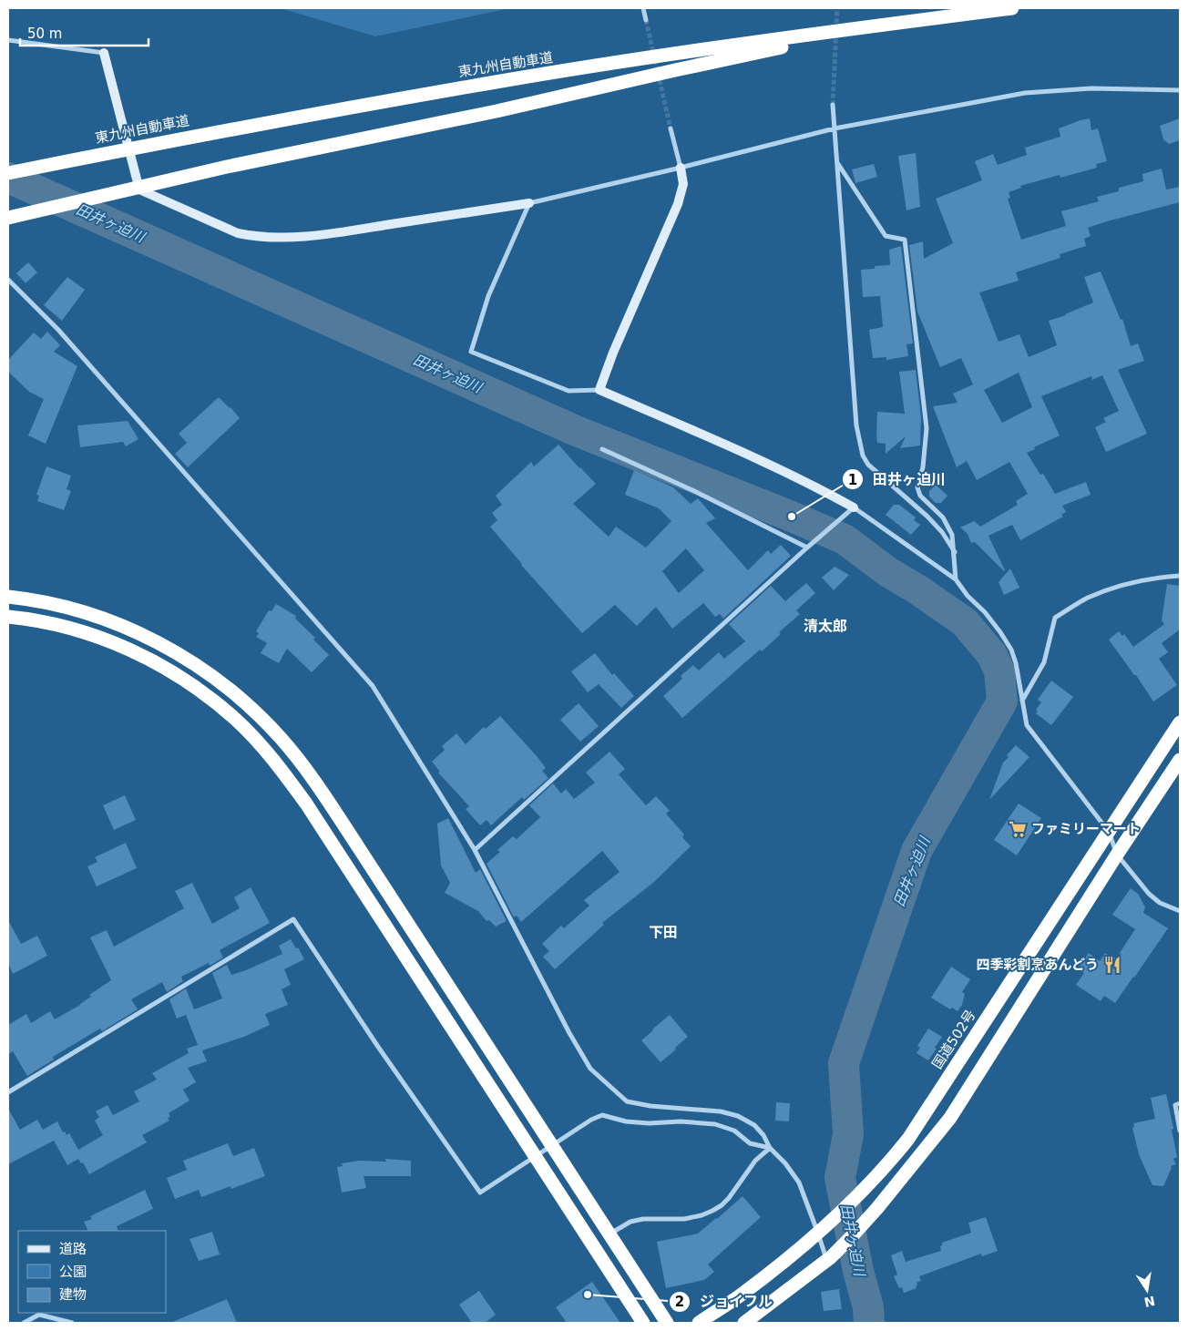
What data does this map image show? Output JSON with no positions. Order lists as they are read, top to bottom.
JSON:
{
  "streets": {
    "highway": ["東九州自動車道", "国道502号"]
  },
  "districts": ["清太郎", "下田"],
  "water": ["田井ヶ迫川"],
  "places": {
    "other": ["田井ヶ迫川", "ジョイフル"],
    "supermarket": ["ファミリーマート"],
    "restaurant": ["四季彩割烹あんどう"]
  },
  "legend": ["道路", "公園", "建物"],
  "scale_bar": "50 m",
  "north": "bottom"
}
